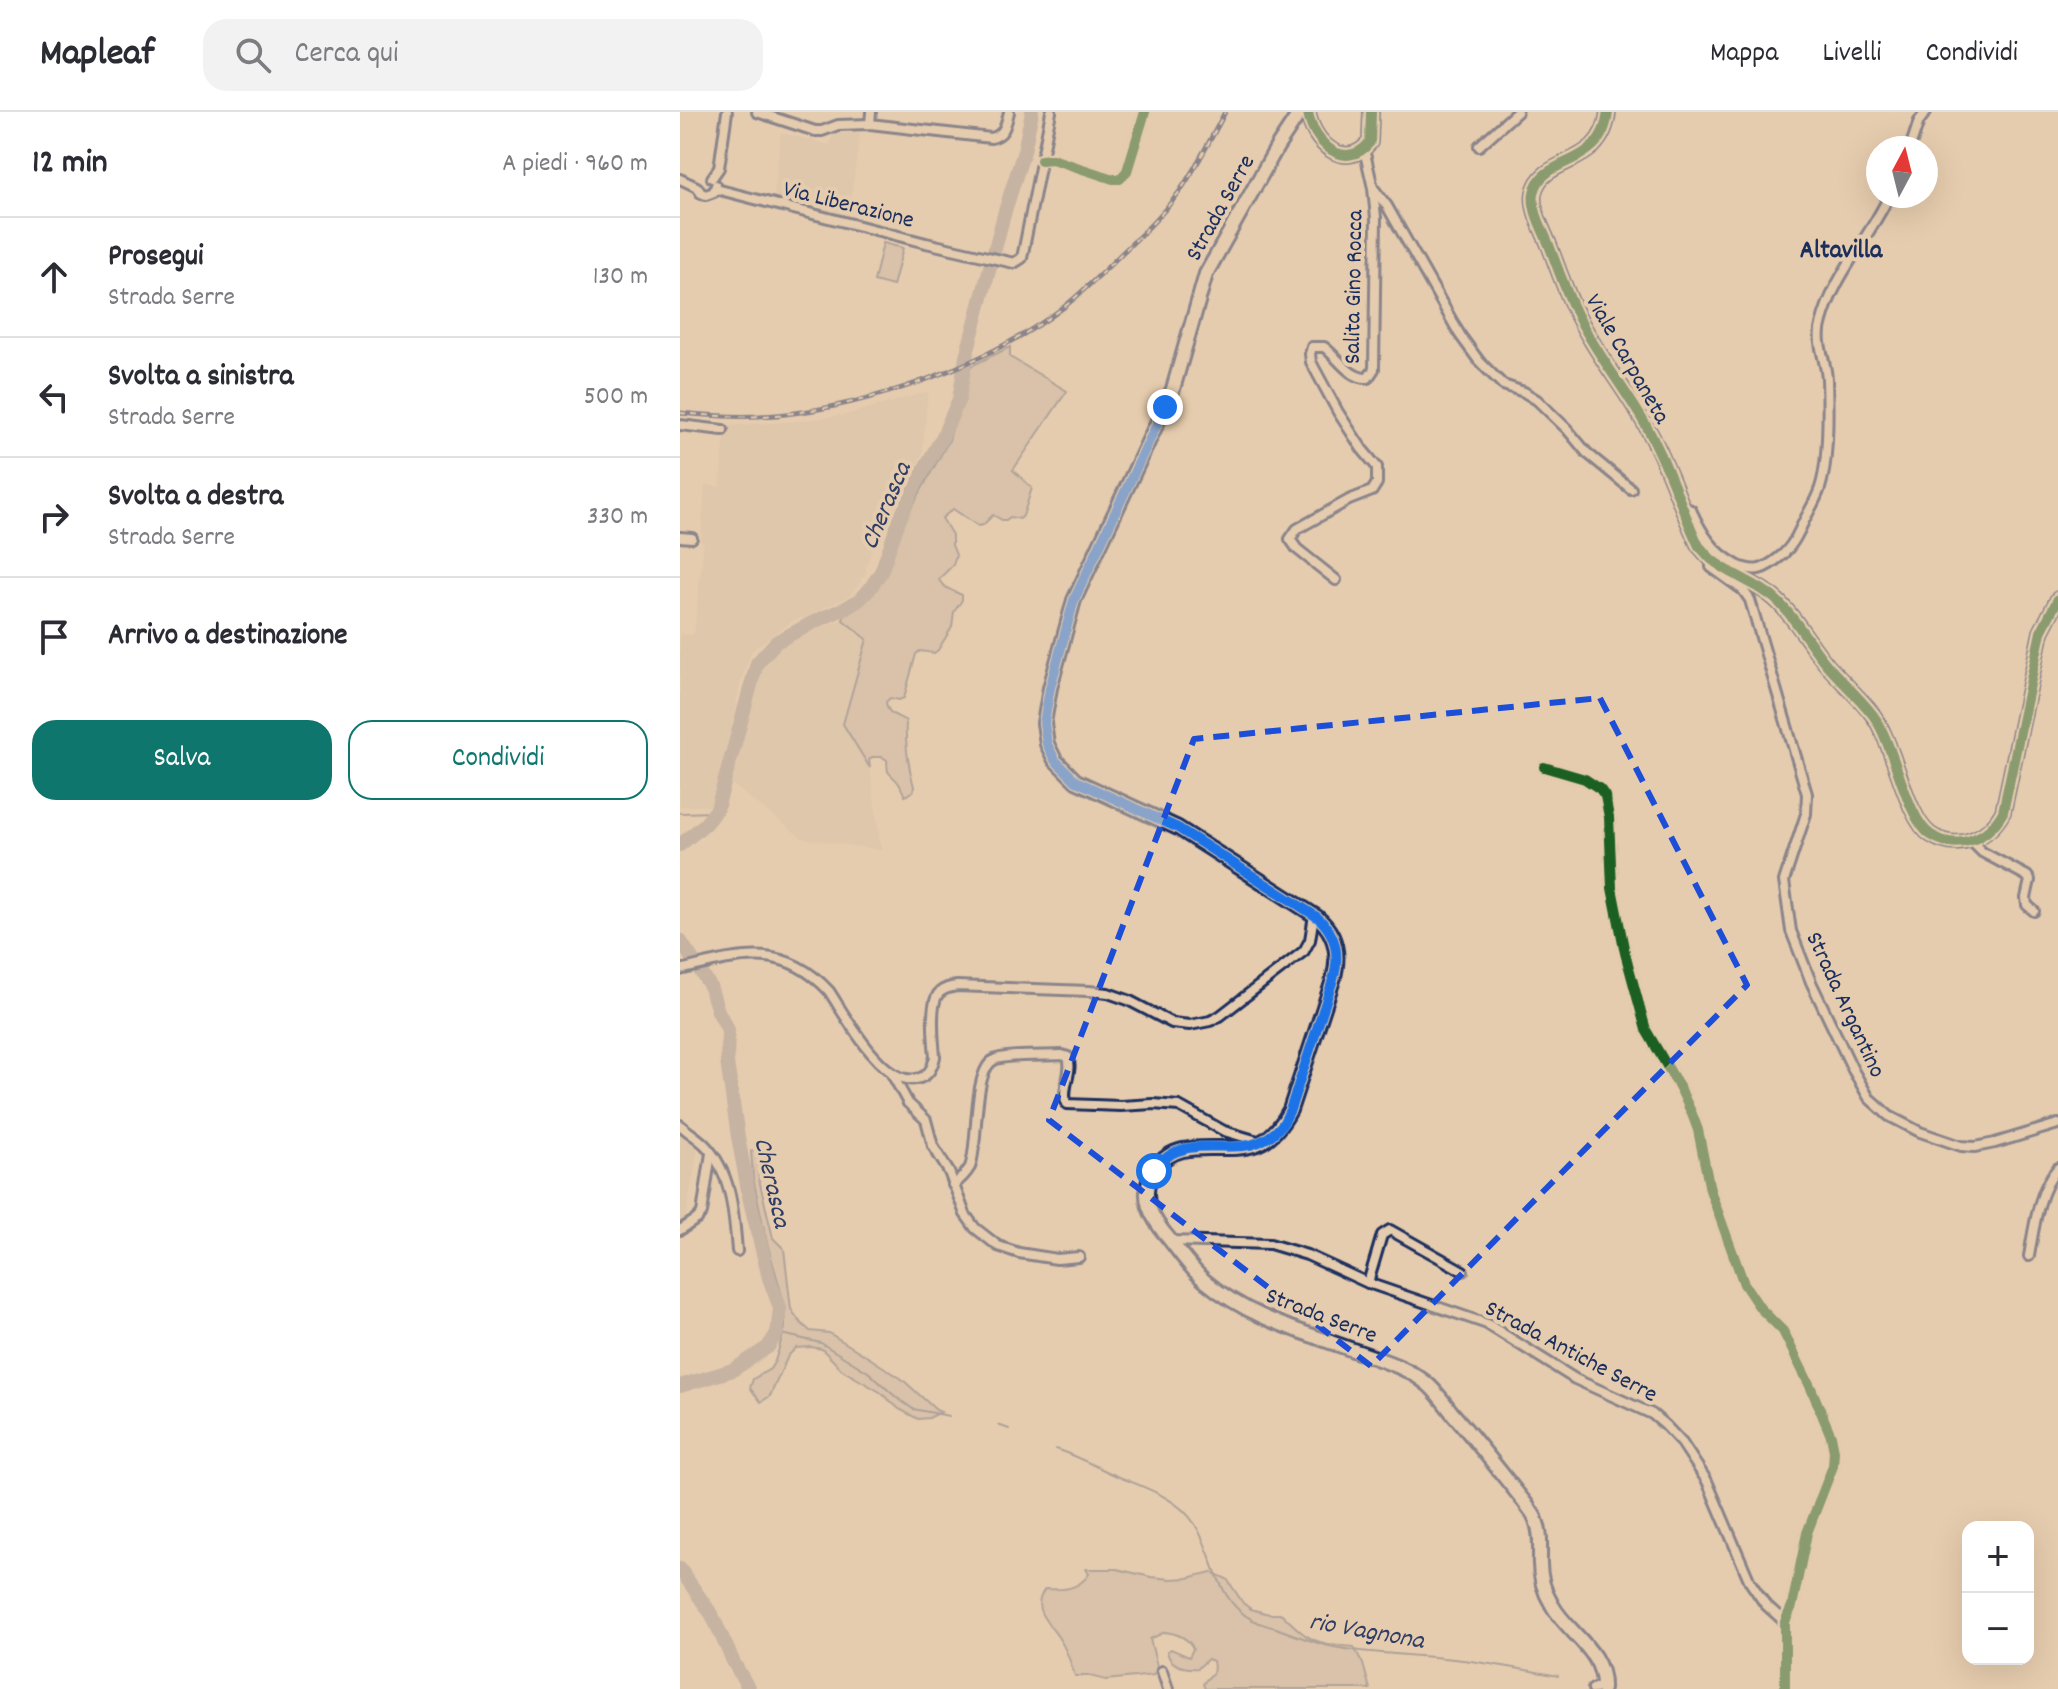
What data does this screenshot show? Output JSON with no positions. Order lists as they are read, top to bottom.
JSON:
{
  "streets": {
    "main road": ["Strada Serre", "Viale Carpaneta"],
    "street": [
      "Via Liberazione",
      "Salita Gino Rocca",
      "Strada Argantino",
      "Strada Antiche Serre"
    ]
  },
  "crossings": [
    ["Strada Serre", "Strada Antiche Serre"],
    ["Viale Carpaneta", "Strada Argantino"]
  ],
  "districts": ["Altavilla"],
  "water": ["Cherasca", "rio Vagnona"],
  "north": "top",
  "page": {
    "header": "Mapleaf",
    "search": "Cerca qui",
    "nav": ["Mappa", "Livelli", "Condividi"],
    "heading": ["12 min", "A piedi · 960 m"],
    "list": [
      ["Prosegui", "Strada Serre", "130 m"],
      ["Svolta a sinistra", "Strada Serre", "500 m"],
      ["Svolta a destra", "Strada Serre", "330 m"],
      "Arrivo a destinazione"
    ],
    "buttons": ["Salva", "Condividi"],
    "map_buttons": ["+", "−"]
  }
}
